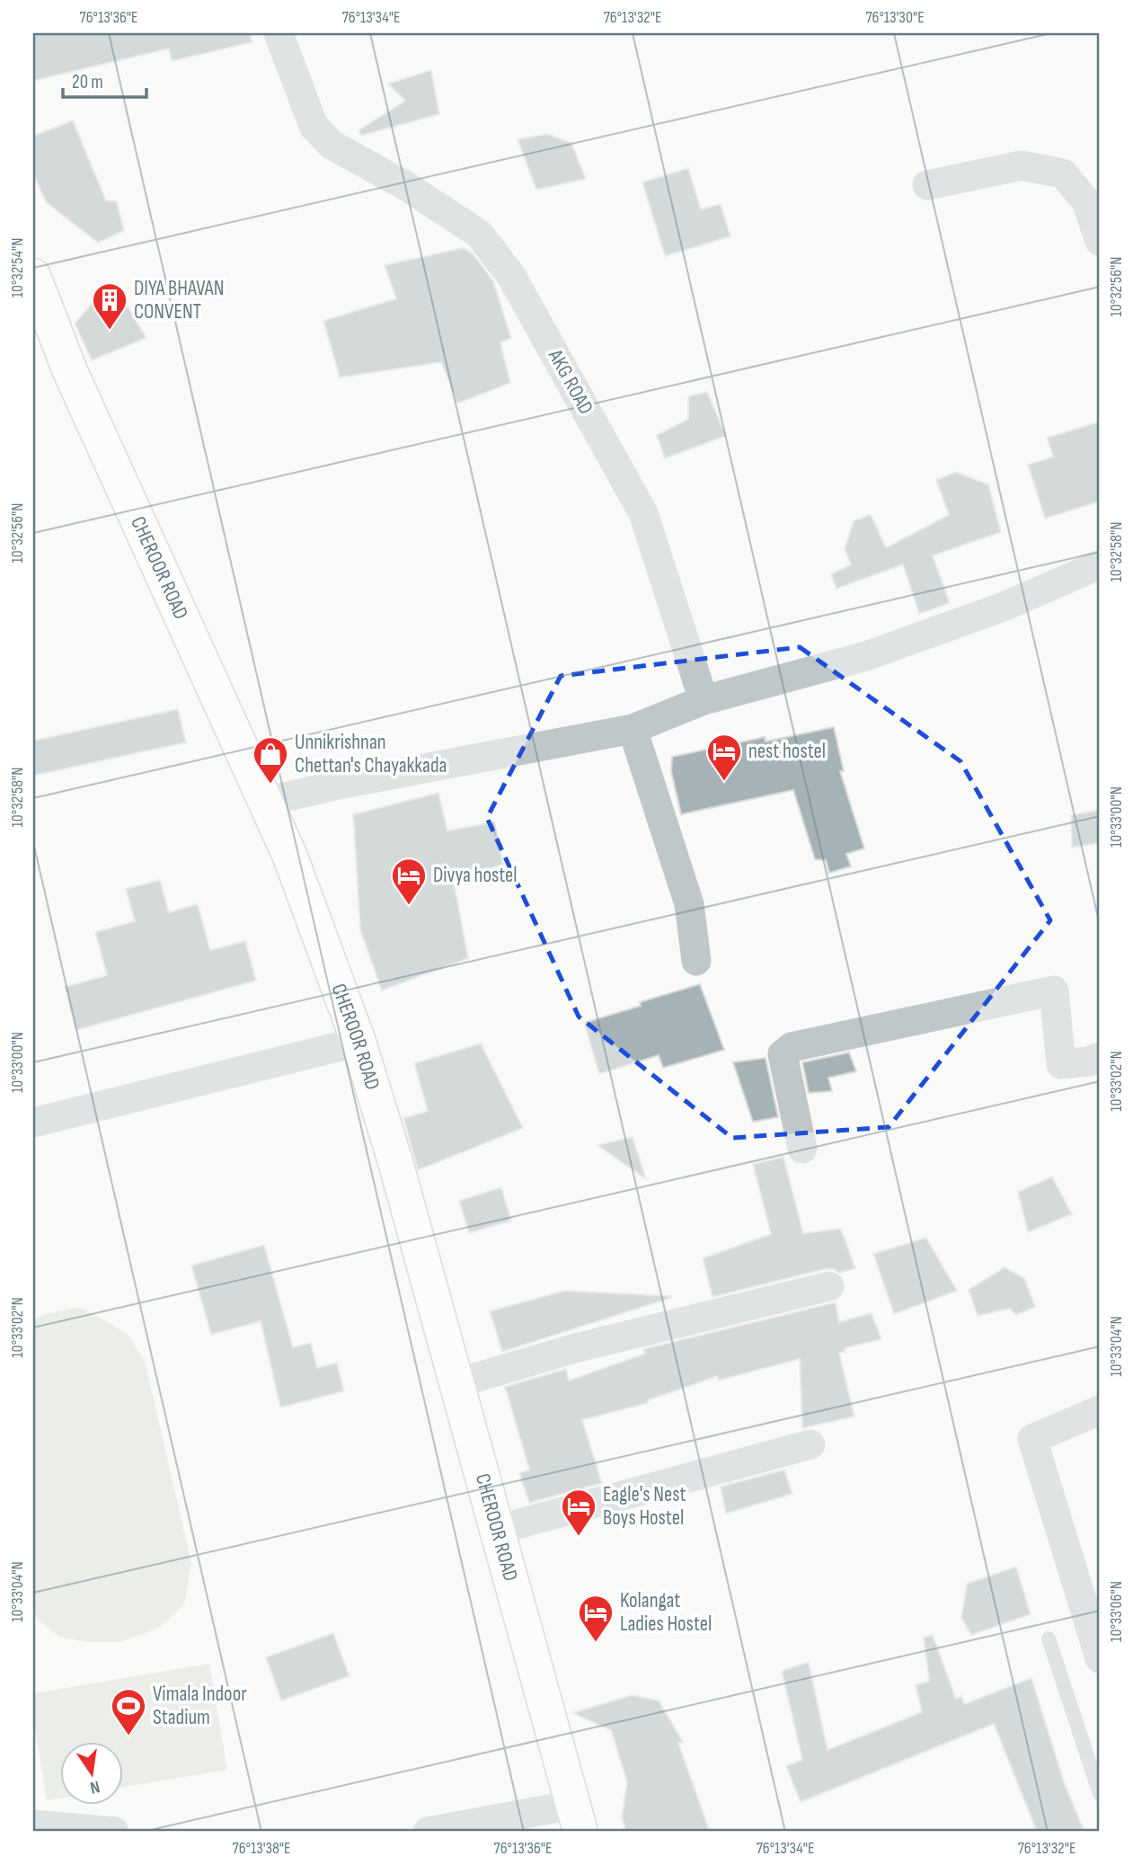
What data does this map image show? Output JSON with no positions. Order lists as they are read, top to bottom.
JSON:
{
  "streets": {
    "main road": ["CHEROOR ROAD"],
    "street": ["AKG ROAD"]
  },
  "places": {
    "building": ["DIYA BHAVAN CONVENT"],
    "hotel": [
      "nest hostel",
      "Divya hostel",
      "Eagle's Nest Boys Hostel",
      "Kolangat Ladies Hostel"
    ],
    "shop": ["Unnikrishnan Chettan's Chayakkada"],
    "sports": ["Vimala Indoor Stadium"]
  },
  "scale_bar": "20 m",
  "north": "bottom",
  "coordinates": [
    "76°13'36\"E",
    "76°13'34\"E",
    "76°13'32\"E",
    "76°13'30\"E",
    "10°32'54\"N",
    "10°32'56\"N",
    "10°32'58\"N",
    "10°33'00\"N",
    "10°33'02\"N",
    "10°33'04\"N",
    "10°33'06\"N",
    "76°13'38\"E"
  ]
}
